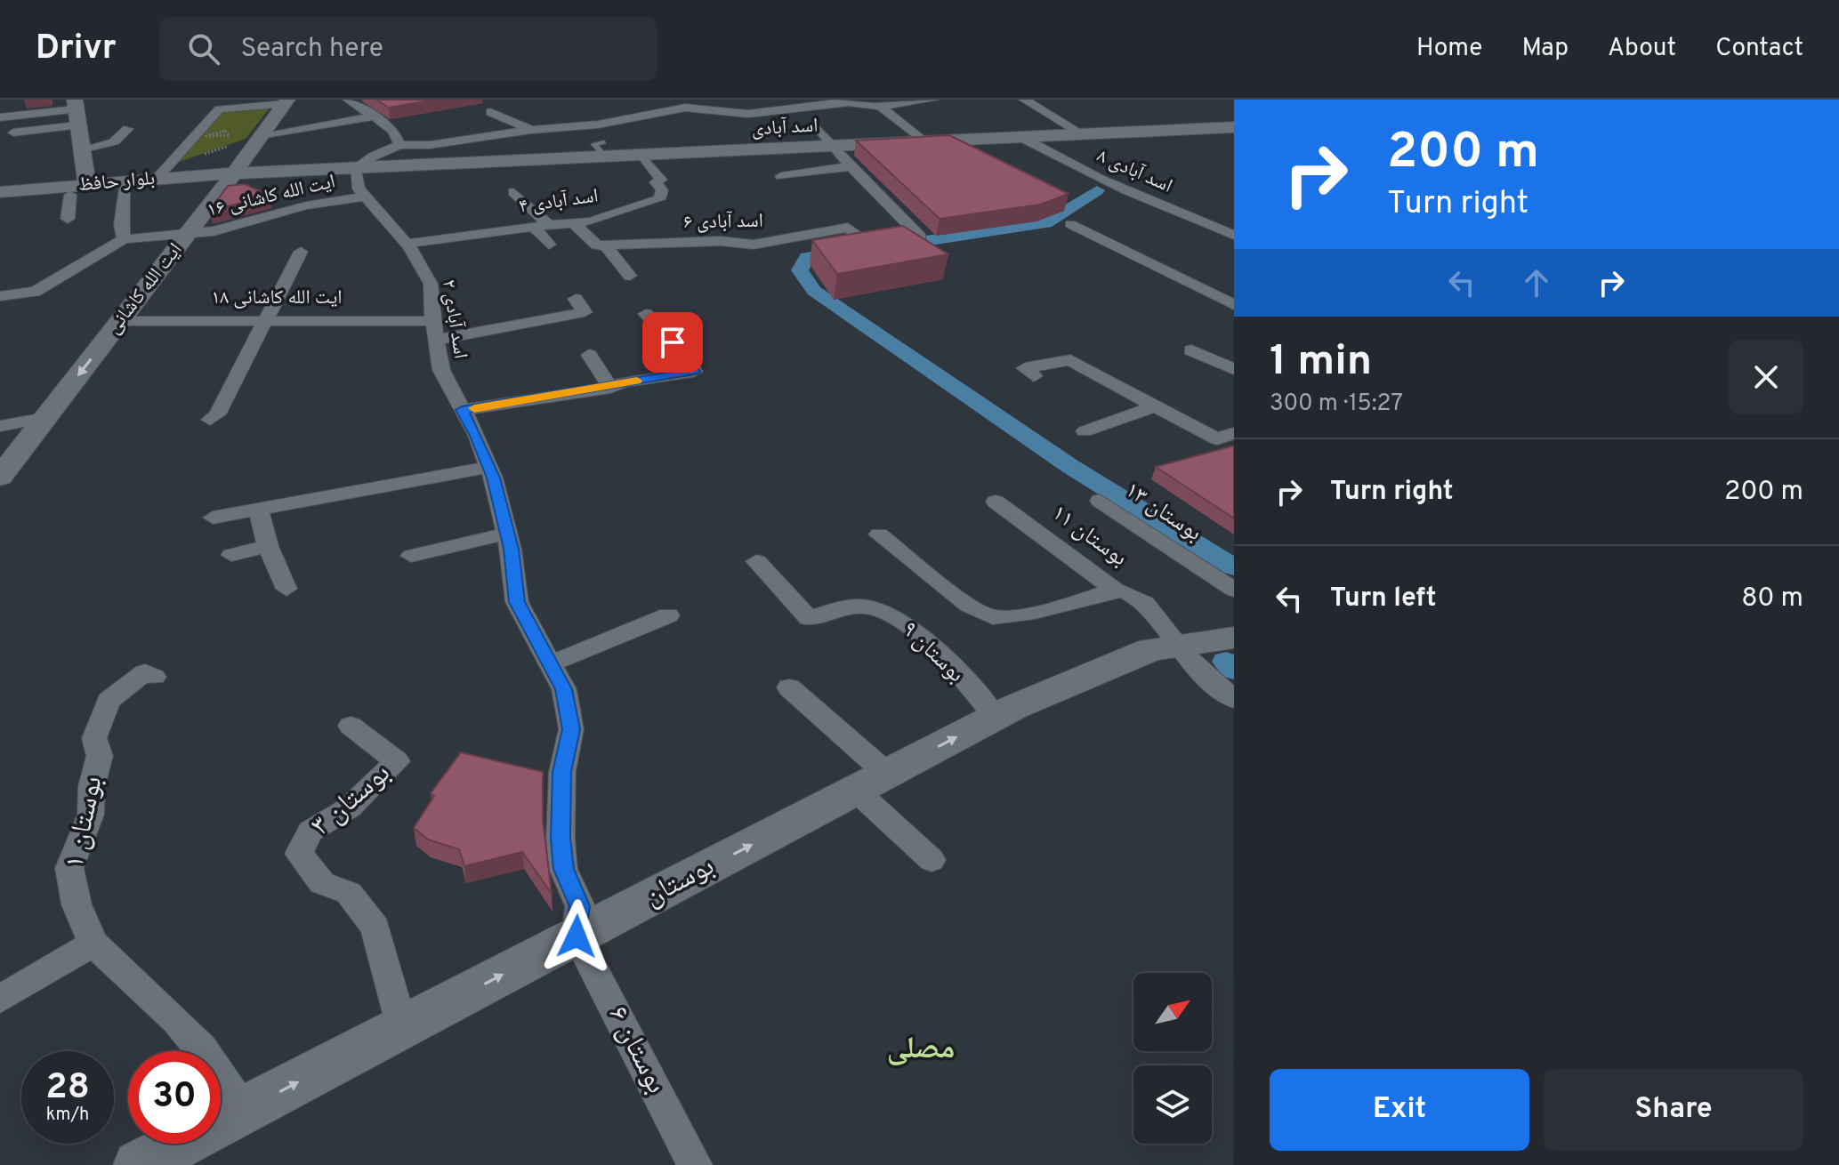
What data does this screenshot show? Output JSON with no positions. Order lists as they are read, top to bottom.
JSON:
{
  "streets": {
    "main road": [
      "اسد آبادی",
      "بلوار حافظ",
      "ایت الله کاشانی",
      "بوستان"
    ],
    "street": [
      "اسد آبادی ۸",
      "ایت الله کاشانی ۱۶",
      "اسد آبادی ۴",
      "اسد آبادی ۶",
      "ایت الله کاشانی ۱۸",
      "اسد آبادی ۲",
      "بوستان ۱۳",
      "بوستان ۱۱",
      "بوستان ۹",
      "بوستان ۳",
      "بوستان ۱",
      "بوستان ۶"
    ]
  },
  "crossings": [
    ["اسد آبادی", "اسد آبادی ۸"],
    ["اسد آبادی", "بلوار حافظ"],
    ["اسد آبادی", "اسد آبادی ۴"],
    ["اسد آبادی", "اسد آبادی ۶"],
    ["اسد آبادی", "ایت الله کاشانی"],
    ["اسد آبادی", "اسد آبادی ۲"],
    ["بلوار حافظ", "ایت الله کاشانی"],
    ["ایت الله کاشانی ۱۶", "ایت الله کاشانی"],
    ["ایت الله کاشانی ۱۶", "اسد آبادی ۲"],
    ["اسد آبادی ۴", "اسد آبادی ۲"],
    ["ایت الله کاشانی", "ایت الله کاشانی ۱۸"],
    ["ایت الله کاشانی ۱۸", "اسد آبادی ۲"],
    ["اسد آبادی ۲", "بوستان"],
    ["اسد آبادی ۲", "بوستان ۶"],
    ["بوستان ۱۱", "بوستان"],
    ["بوستان ۹", "بوستان"],
    ["بوستان ۳", "بوستان"],
    ["بوستان ۱", "بوستان"],
    ["بوستان", "بوستان ۶"]
  ],
  "one_way": ["بوستان"],
  "districts": ["مصلی"],
  "north": "top right",
  "page": {
    "header": "Drivr",
    "search": "Search here",
    "nav": [
      "Home",
      "Map",
      "About",
      "Contact"
    ],
    "turn": ["200 m", "Turn right"],
    "heading": ["1 min", "300 m · 15:27"],
    "list": [
      {
        "name": "Turn right",
        "value": "200 m"
      },
      {
        "name": "Turn left",
        "value": "80 m"
      }
    ],
    "speed": "28 km/h",
    "limit": "30",
    "buttons": ["Exit", "Share"]
  }
}
